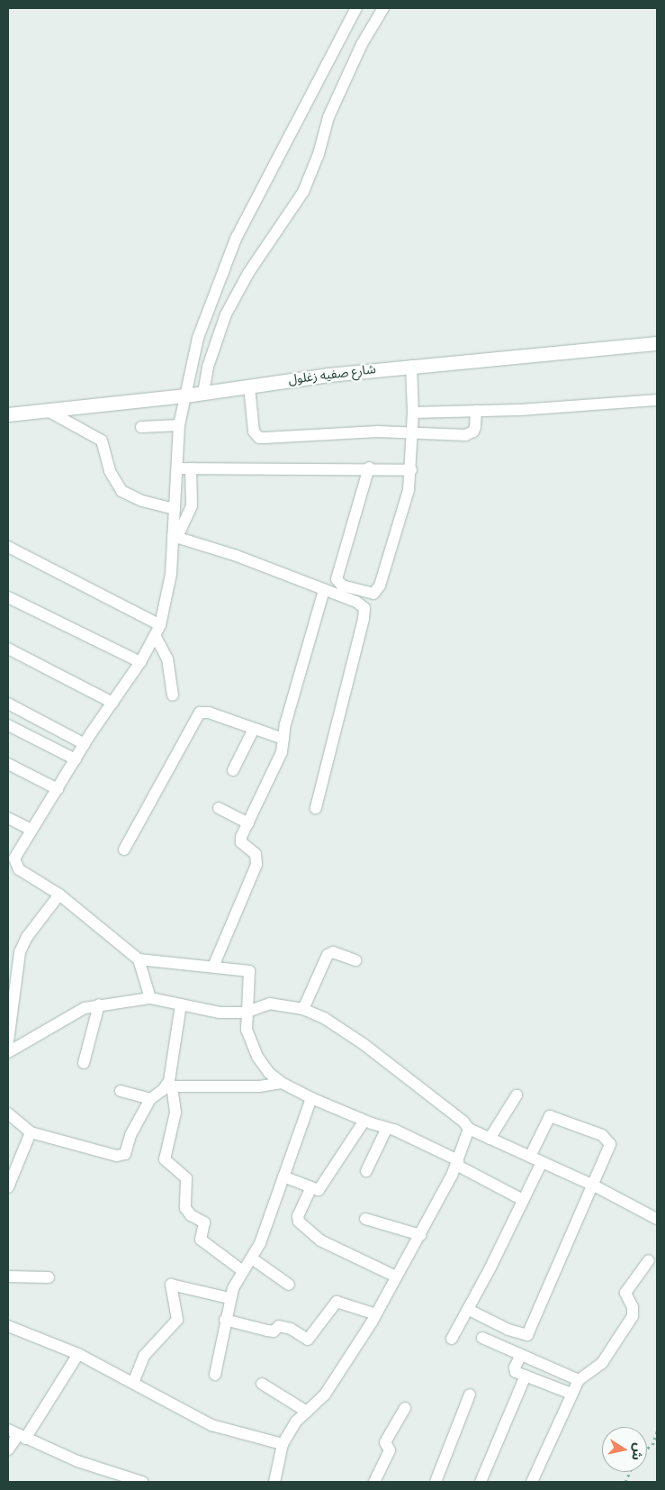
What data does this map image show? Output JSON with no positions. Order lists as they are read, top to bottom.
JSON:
{
  "streets": {
    "street": ["شارع صفيه زغلول"]
  },
  "north": "right"
}
